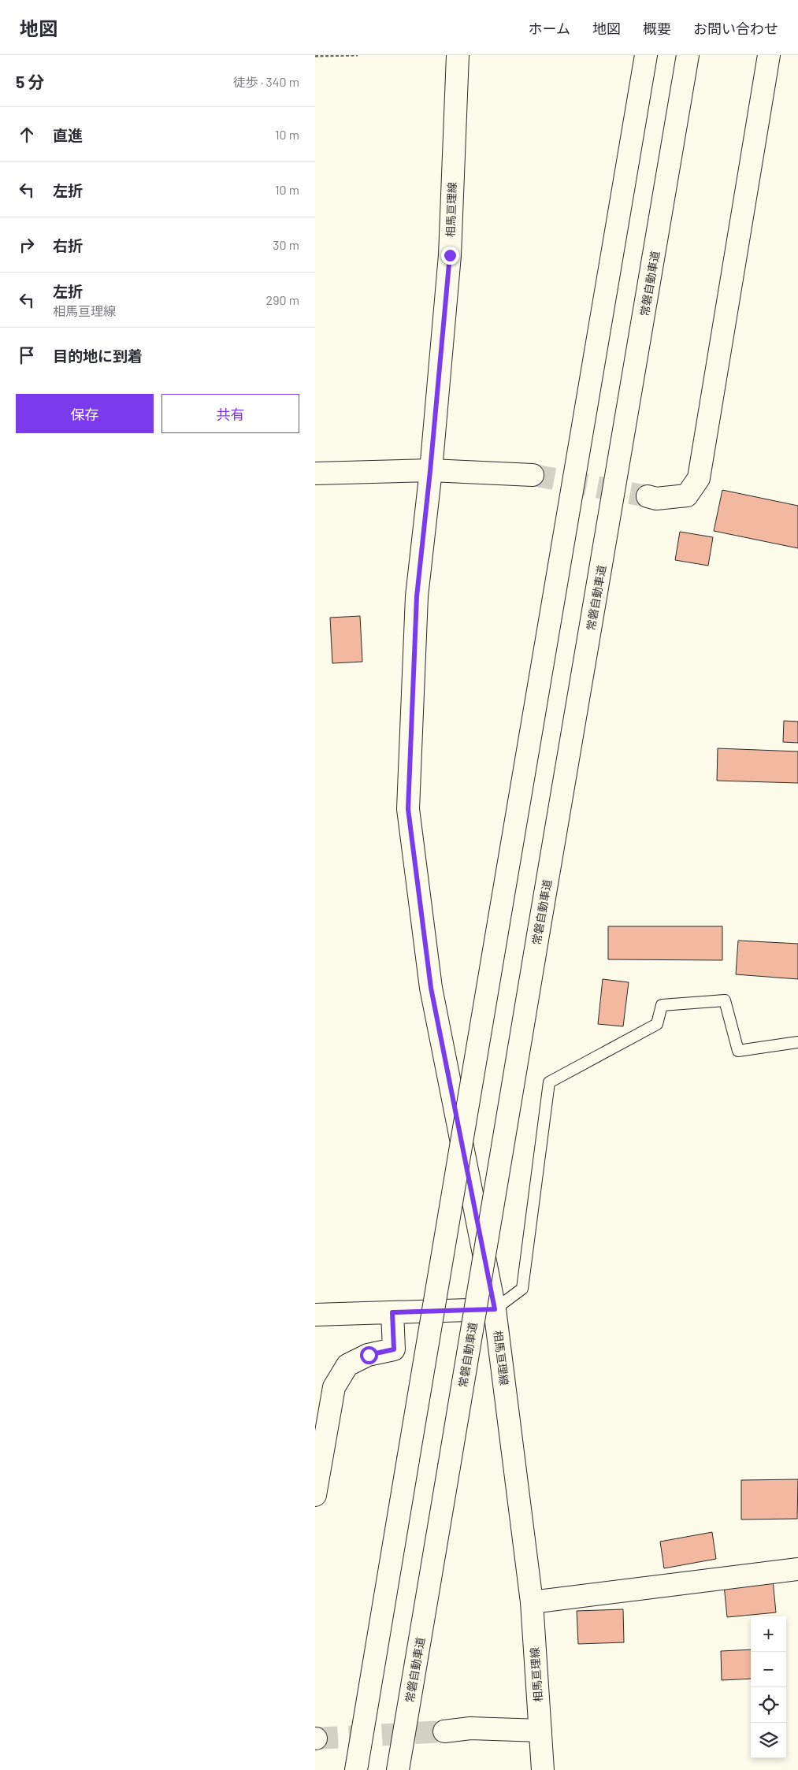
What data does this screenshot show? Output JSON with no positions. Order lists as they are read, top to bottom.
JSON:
{
  "streets": {
    "main road": ["相馬亘理線", "常磐自動車道"]
  },
  "page": {
    "header": "地図",
    "nav": [
      "ホーム",
      "地図",
      "概要",
      "お問い合わせ"
    ],
    "heading": ["5 分", "徒歩 · 340 m"],
    "list": [
      ["直進", "10 m"],
      ["左折", "10 m"],
      ["右折", "30 m"],
      ["左折", "相馬亘理線", "290 m"],
      "目的地に到着"
    ],
    "buttons": ["保存", "共有"],
    "map_buttons": ["+", "−"]
  }
}
